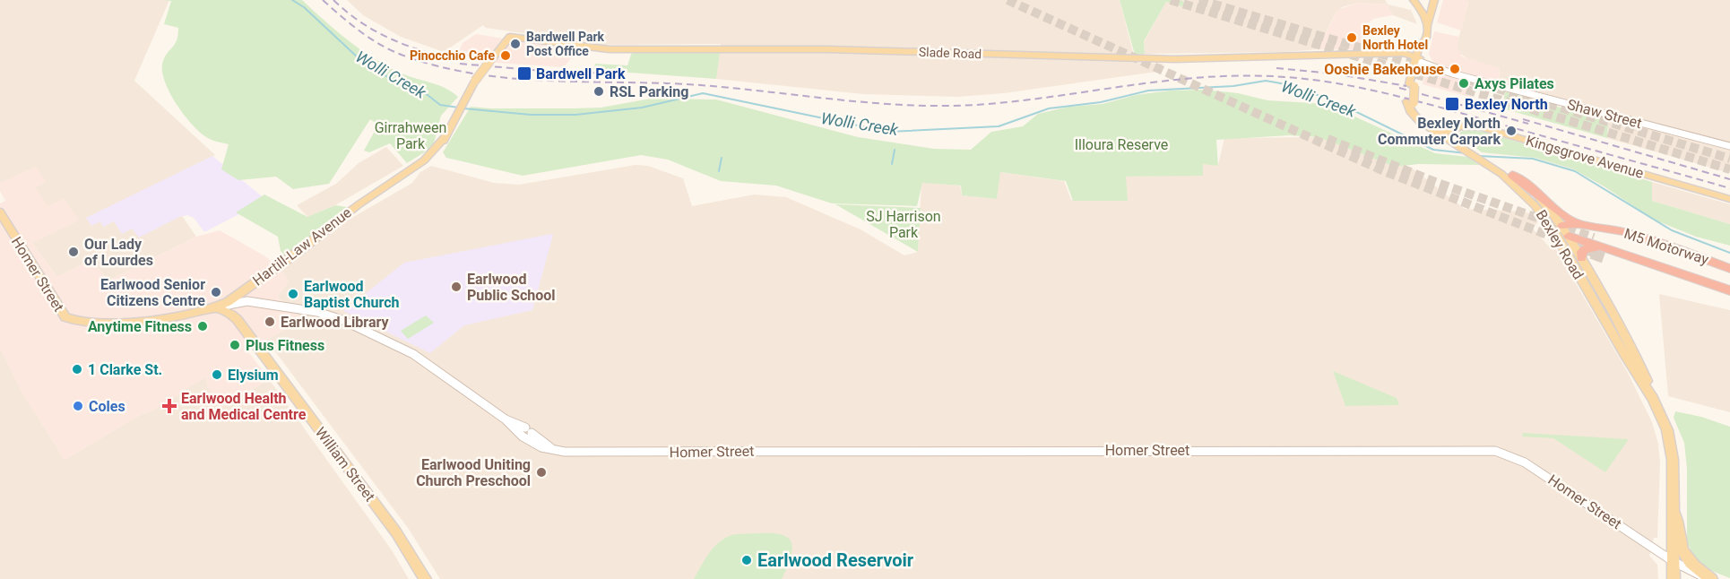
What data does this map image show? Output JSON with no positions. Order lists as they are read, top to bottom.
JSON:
{
  "streets": {
    "highway": ["M5 Motorway"],
    "main road": [
      "Slade Road",
      "Kingsgrove Avenue",
      "Bexley Road",
      "Hartill-Law Avenue",
      "Homer Street",
      "William Street"
    ],
    "street": ["Shaw Street"]
  },
  "crossings": [
    ["Slade Road", "Shaw Street"],
    ["Slade Road", "Bexley Road"],
    ["Slade Road", "Hartill-Law Avenue"],
    ["Shaw Street", "Bexley Road"],
    ["Kingsgrove Avenue", "Bexley Road"],
    ["Bexley Road", "Homer Street"],
    ["Hartill-Law Avenue", "Homer Street"],
    ["Hartill-Law Avenue", "William Street"],
    ["Homer Street", "William Street"]
  ],
  "water": ["Wolli Creek"],
  "parks": ["Girrahween Park", "Illoura Reserve", "SJ Harrison Park"],
  "places": {
    "other": [
      "Bexley North Hotel",
      "Bardwell Park Post Office",
      "Pinocchio Cafe",
      "Ooshie Bakehouse",
      "Axys Pilates",
      "RSL Parking",
      "Bexley North Commuter Carpark",
      "Our Lady of Lourdes",
      "Earlwood Public School",
      "Earlwood Senior Citizens Centre",
      "Earlwood Baptist Church",
      "Earlwood Library",
      "Anytime Fitness",
      "Plus Fitness",
      "1 Clarke St.",
      "Elysium",
      "Coles",
      "Earlwood Uniting Church Preschool",
      "Earlwood Reservoir"
    ],
    "transit": ["Bardwell Park", "Bexley North"],
    "health": ["Earlwood Health and Medical Centre"]
  }
}
